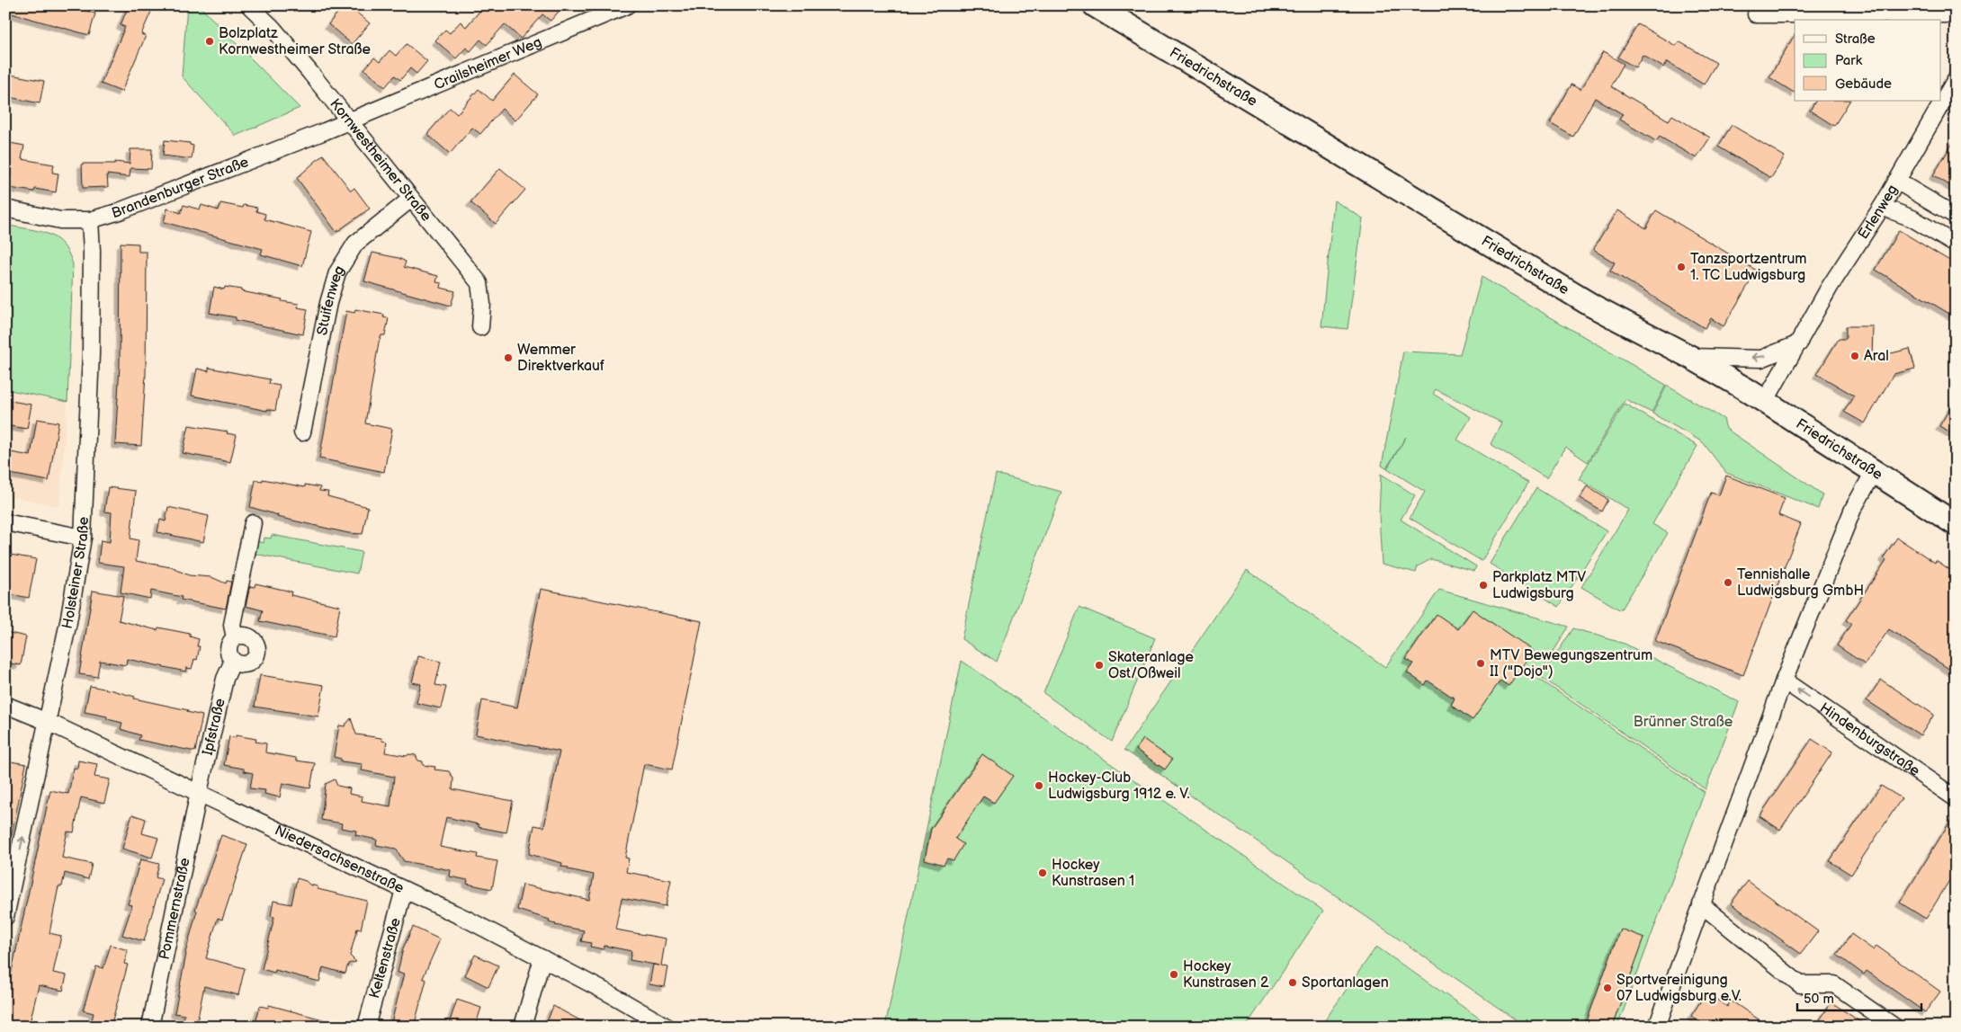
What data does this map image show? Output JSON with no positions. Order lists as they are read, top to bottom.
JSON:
{
  "streets": {
    "main road": ["Friedrichstraße"],
    "street": [
      "Crailsheimer Weg",
      "Kornwestheimer Straße",
      "Brandenburger Straße",
      "Erlenweg",
      "Stuifenweg",
      "Holsteiner Straße",
      "Ipfstraße",
      "Hindenburgstraße",
      "Niedersachsenstraße",
      "Pommernstraße",
      "Keltenstraße"
    ]
  },
  "crossings": [
    ["Crailsheimer Weg", "Kornwestheimer Straße"],
    ["Crailsheimer Weg", "Brandenburger Straße"],
    ["Friedrichstraße", "Erlenweg"],
    ["Kornwestheimer Straße", "Brandenburger Straße"],
    ["Kornwestheimer Straße", "Stuifenweg"],
    ["Brandenburger Straße", "Holsteiner Straße"],
    ["Holsteiner Straße", "Niedersachsenstraße"],
    ["Ipfstraße", "Niedersachsenstraße"],
    ["Ipfstraße", "Pommernstraße"],
    ["Niedersachsenstraße", "Pommernstraße"],
    ["Niedersachsenstraße", "Keltenstraße"]
  ],
  "one_way": ["Hindenburgstraße"],
  "parks": ["Brünner Straße"],
  "places": [
    "Bolzplatz Kornwestheimer Straße",
    "Tanzsportzentrum 1. TC Ludwigsburg",
    "Aral",
    "Wemmer Direktverkauf",
    "Tennishalle Ludwigsburg GmbH",
    "Parkplatz MTV Ludwigsburg",
    "MTV Bewegungszentrum II (\"Dojo\")",
    "Skateranlage Ost/Oßweil",
    "Hockey-Club Ludwigsburg 1912 e. V.",
    "Hockey Kunstrasen 1",
    "Hockey Kunstrasen 2",
    "Sportanlagen",
    "Sportvereinigung 07 Ludwigsburg e.V."
  ],
  "legend": ["Straße", "Park", "Gebäude"],
  "scale_bar": "50 m"
}
